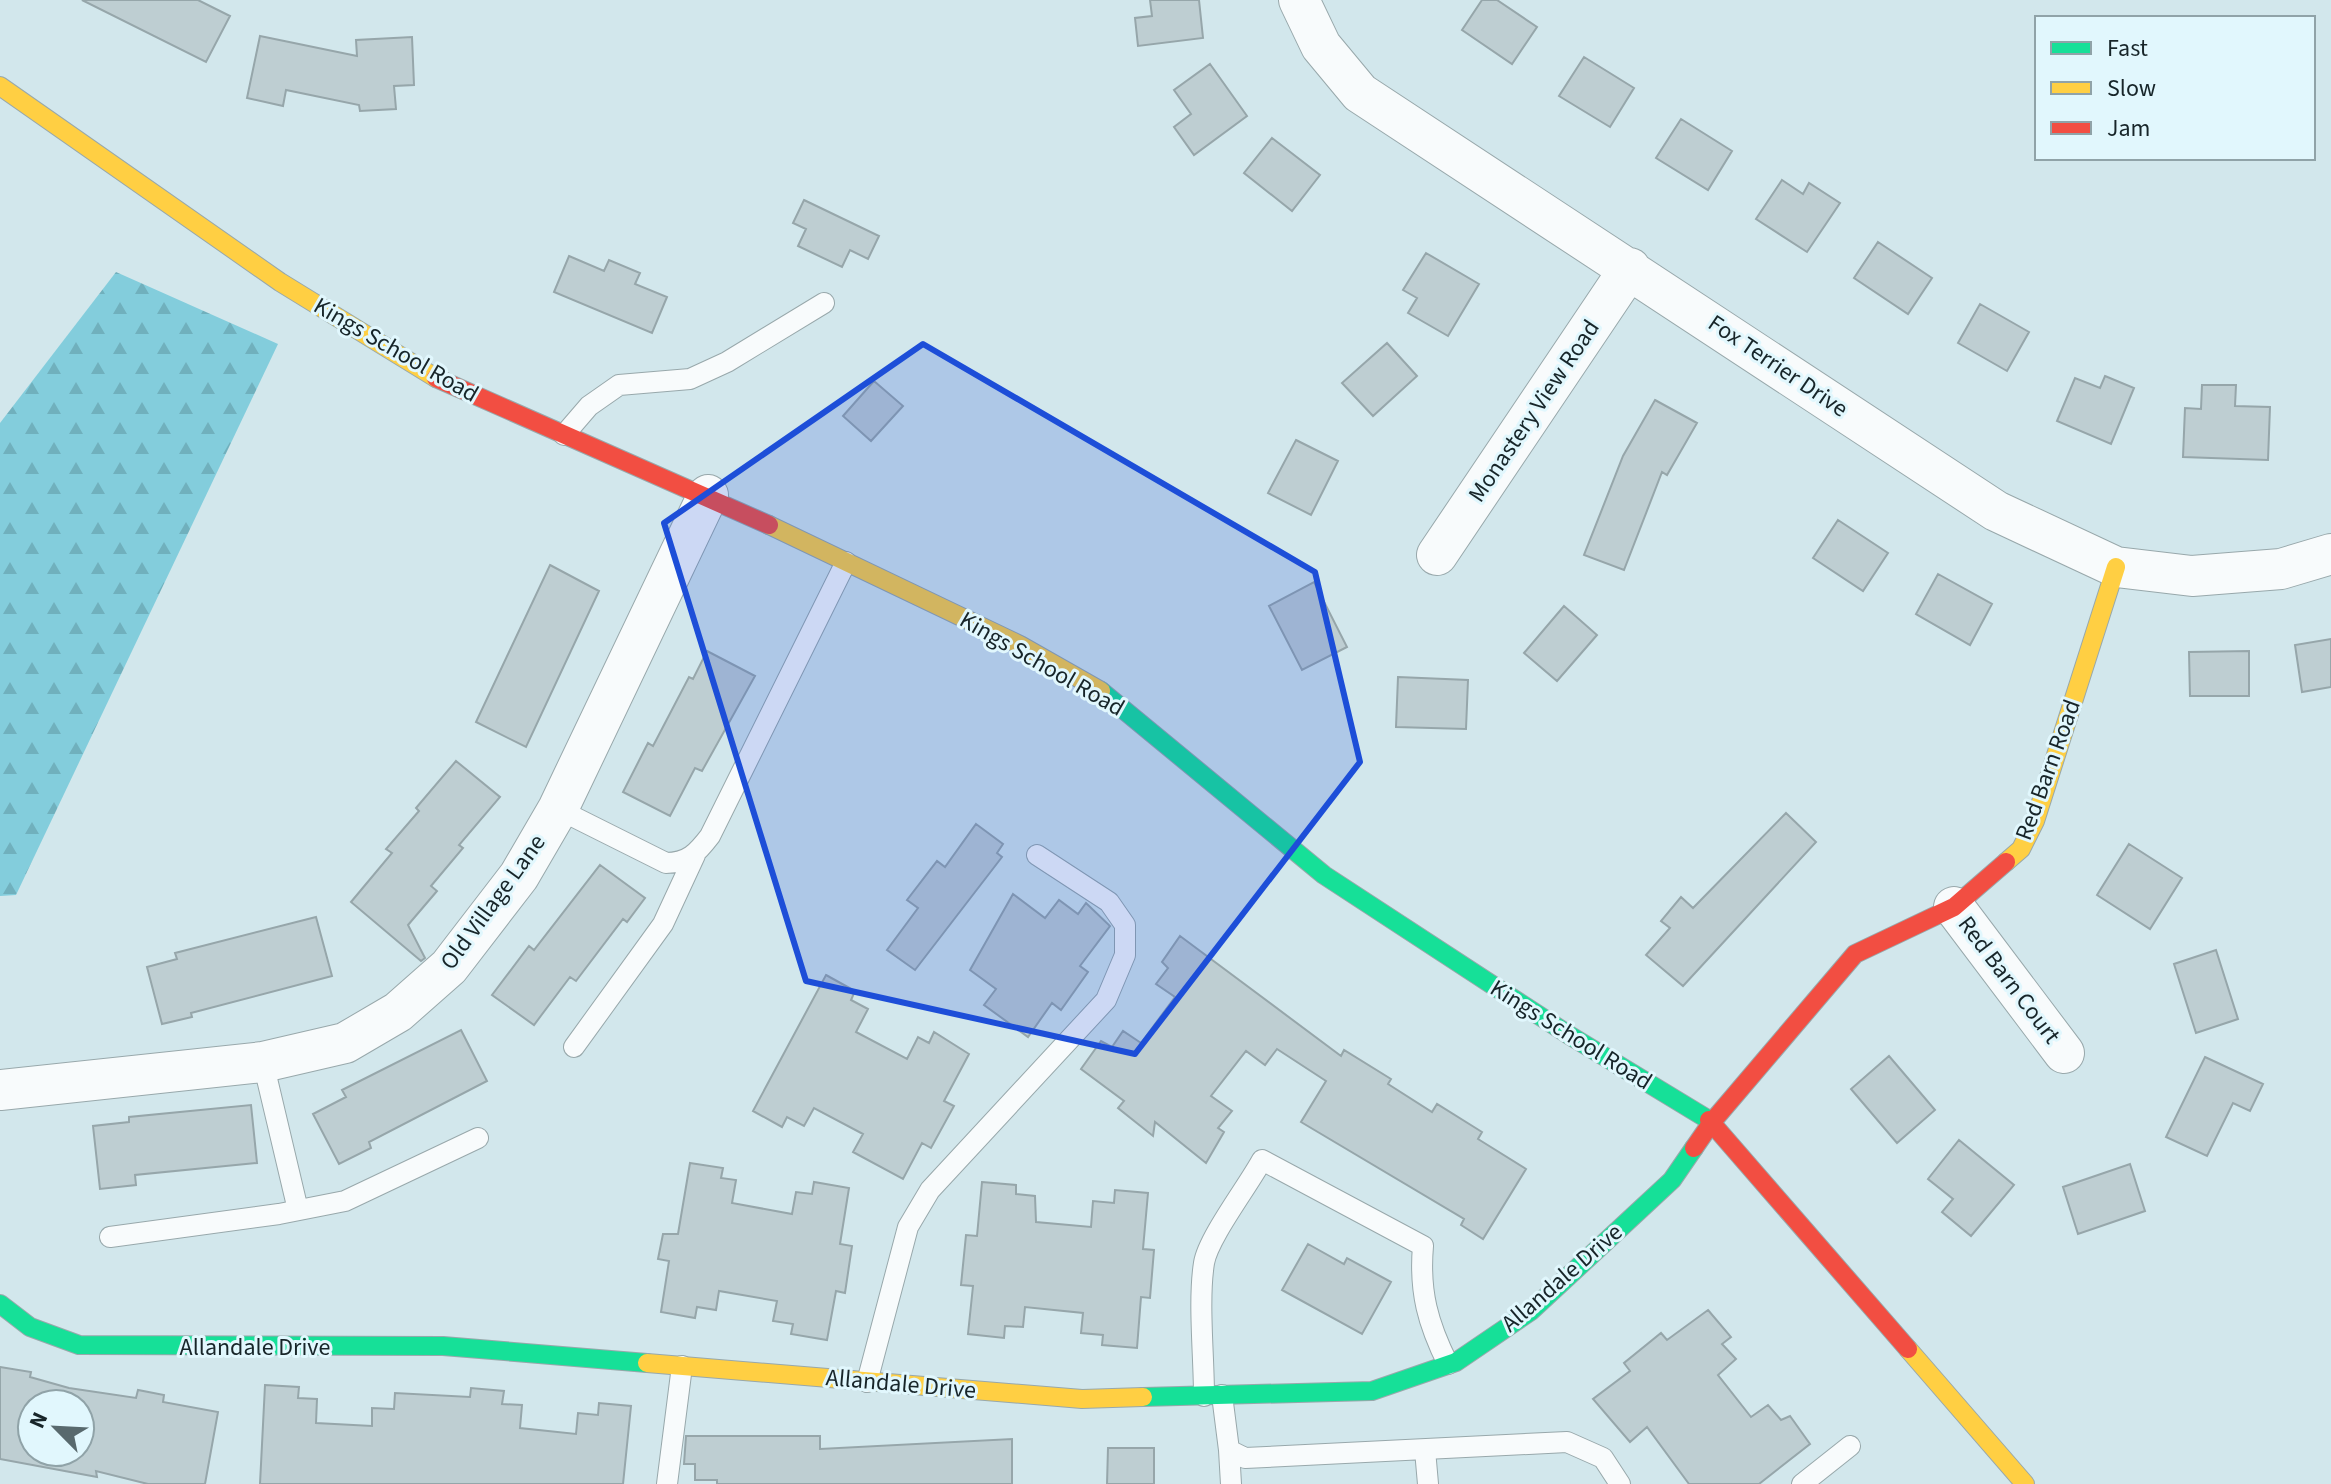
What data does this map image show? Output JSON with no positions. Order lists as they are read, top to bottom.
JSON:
{
  "streets": {
    "street": [
      "Kings School Road",
      "Fox Terrier Drive",
      "Monastery View Road",
      "Red Barn Road",
      "Old Village Lane",
      "Red Barn Court",
      "Allandale Drive"
    ]
  },
  "crossings": [
    ["Kings School Road", "Red Barn Road"],
    ["Kings School Road", "Old Village Lane"],
    ["Kings School Road", "Allandale Drive"],
    ["Fox Terrier Drive", "Monastery View Road"],
    ["Fox Terrier Drive", "Red Barn Road"],
    ["Red Barn Road", "Red Barn Court"],
    ["Red Barn Road", "Allandale Drive"]
  ],
  "legend": ["Fast", "Slow", "Jam"],
  "north": "top left"
}
